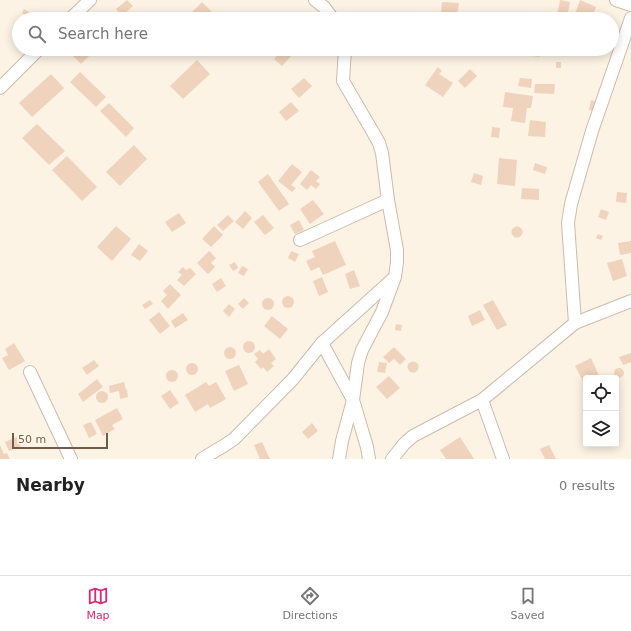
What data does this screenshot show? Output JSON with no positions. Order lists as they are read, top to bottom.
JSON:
{
  "scale_bar": "50 m",
  "page": {
    "search": "Search here",
    "scale": "50 m",
    "heading": ["Nearby", "0 results"],
    "nav": ["Map", "Directions", "Saved"]
  }
}
